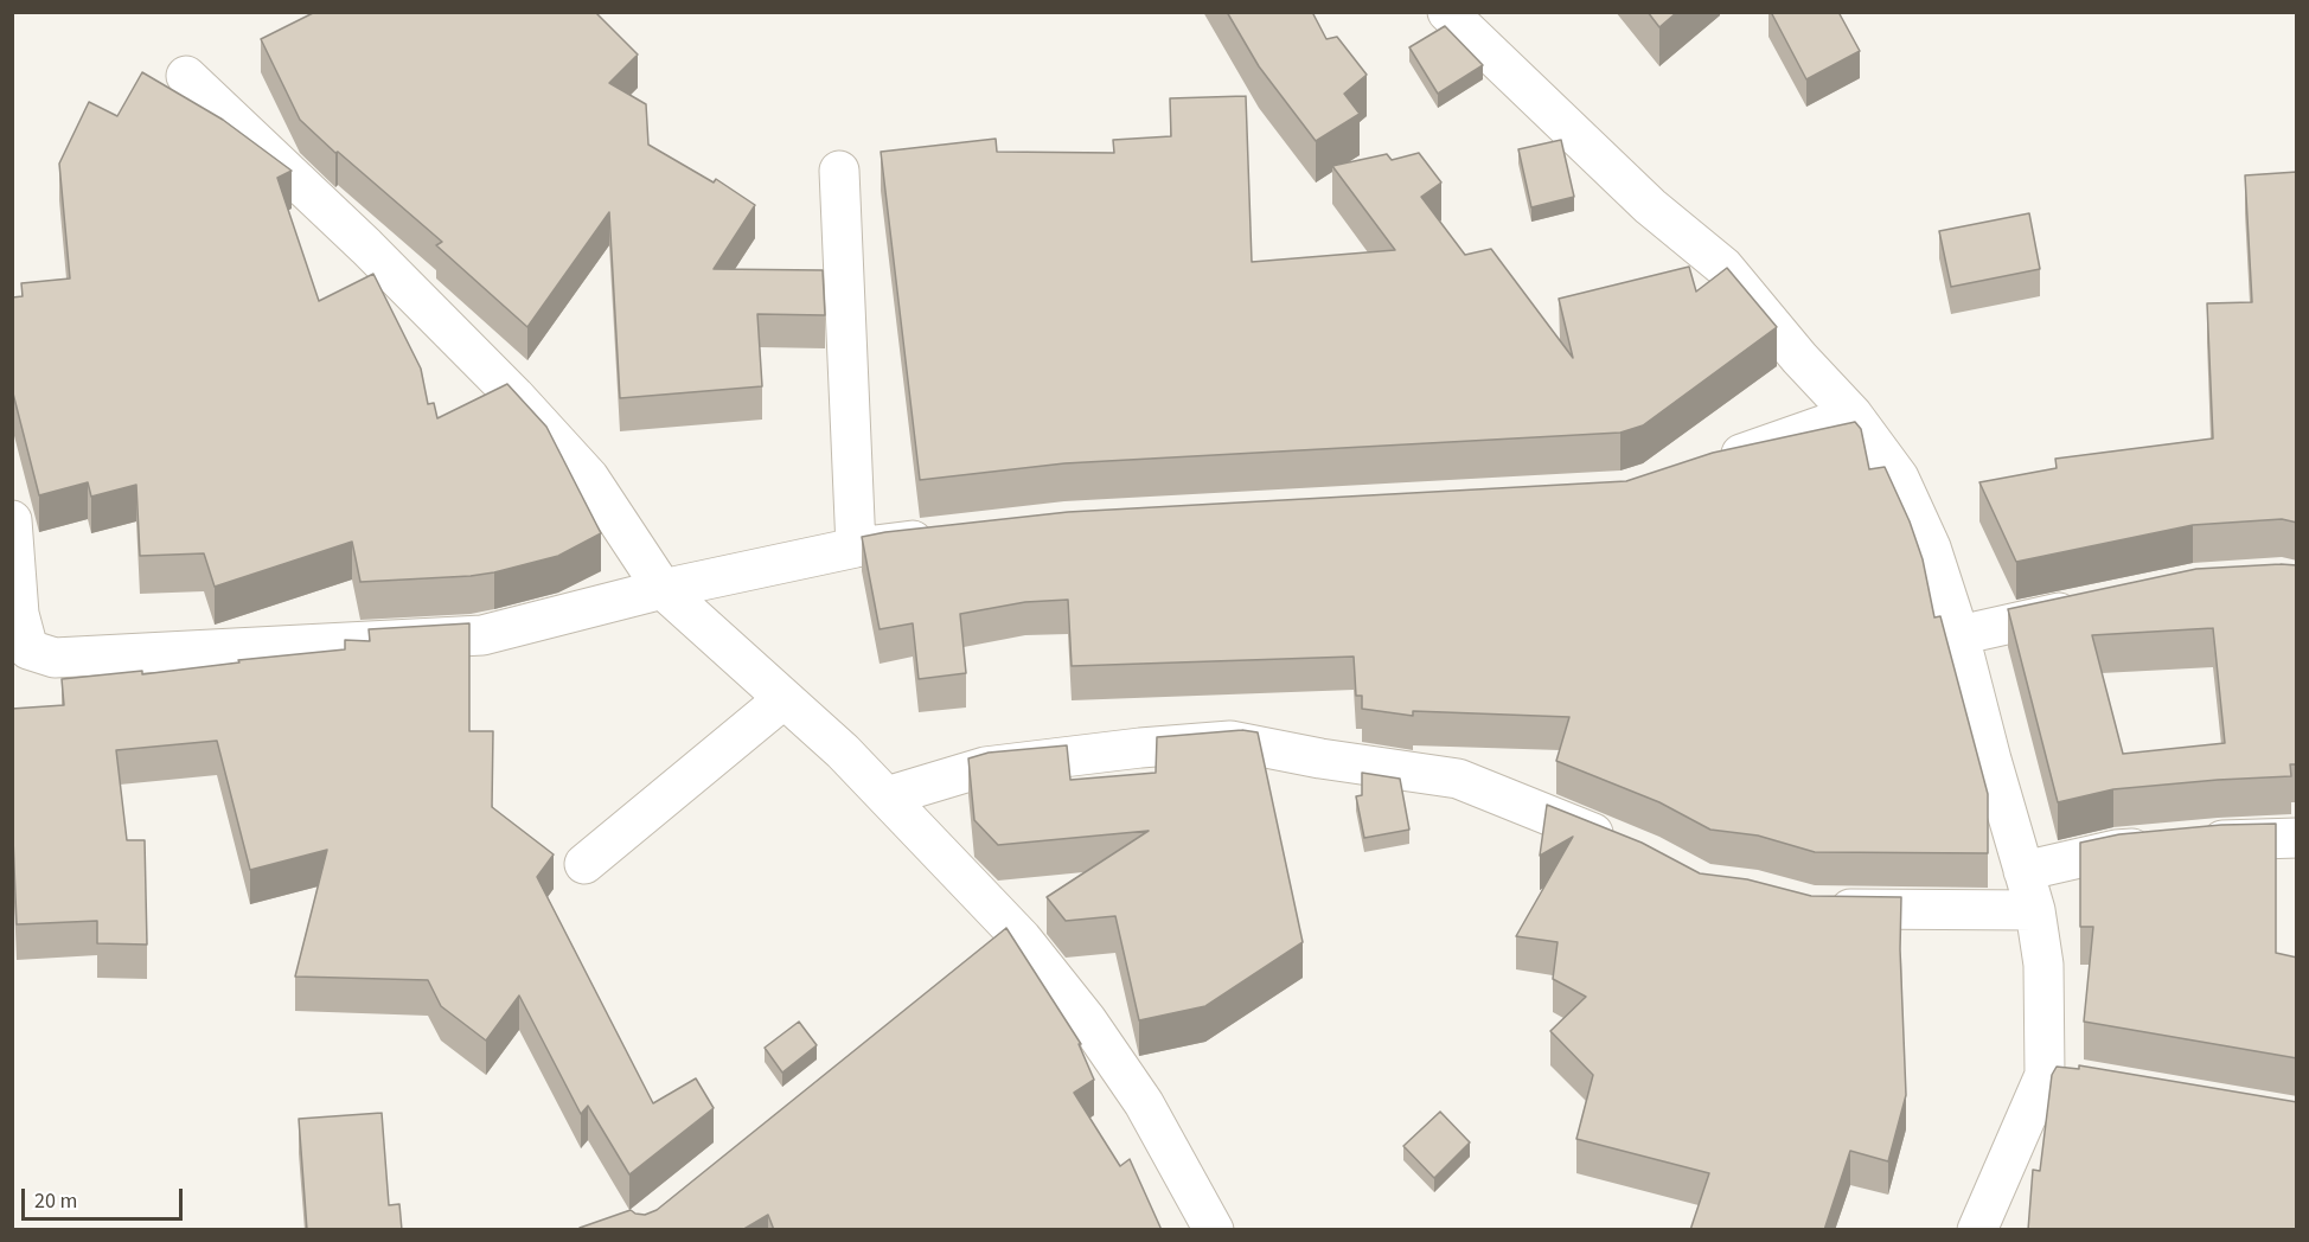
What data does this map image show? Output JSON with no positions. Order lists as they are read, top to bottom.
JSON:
{
  "scale_bar": "20 m"
}
